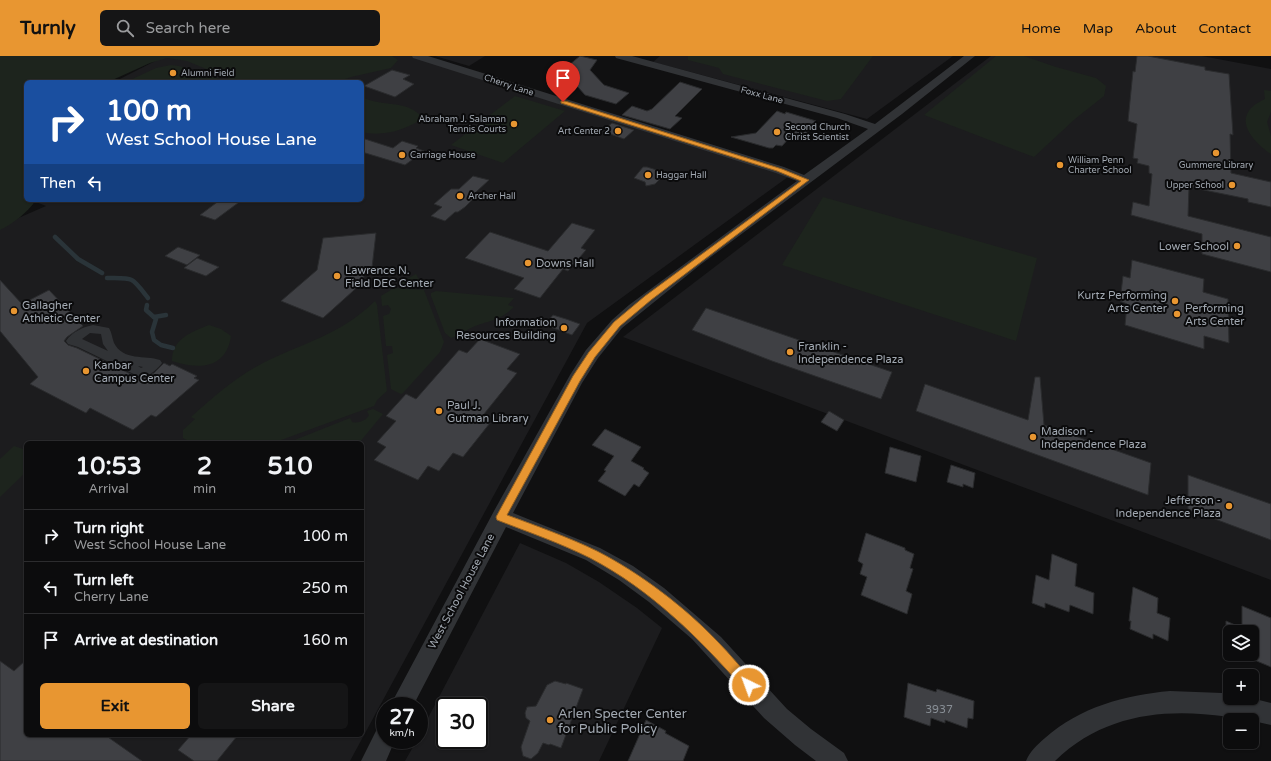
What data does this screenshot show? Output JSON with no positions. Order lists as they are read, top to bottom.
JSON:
{
  "streets": {
    "street": ["Cherry Lane", "Foxx Lane", "West School House Lane"]
  },
  "crossings": [
    ["Cherry Lane", "West School House Lane"],
    ["Foxx Lane", "West School House Lane"]
  ],
  "places": [
    "Alumni Field",
    "Abraham J. Salaman Tennis Courts",
    "Art Center 2",
    "Second Church Christ Scientist",
    "Gummere Library",
    "Carriage House",
    "William Penn Charter School",
    "Haggar Hall",
    "Upper School",
    "Archer Hall",
    "Lower School",
    "Downs Hall",
    "Lawrence N. Field DEC Center",
    "Kurtz Performing Arts Center",
    "Gallagher Athletic Center",
    "Performing Arts Center",
    "Information Resources Building",
    "Franklin - Independence Plaza",
    "Kanbar Campus Center",
    "Paul J. Gutman Library",
    "Madison - Independence Plaza",
    "Jefferson - Independence Plaza",
    "Arlen Specter Center for Public Policy"
  ],
  "house_numbers": ["3937"],
  "page": {
    "header": "Turnly",
    "search": "Search here",
    "nav": [
      "Home",
      "Map",
      "About",
      "Contact"
    ],
    "turn": ["100 m", "West School House Lane"],
    "then": "Then",
    "eta": [
      "10:53",
      "Arrival",
      "2",
      "min",
      "510",
      "m"
    ],
    "list": [
      {
        "name": "Turn right",
        "note": "West School House Lane",
        "value": "100 m"
      },
      {
        "name": "Turn left",
        "note": "Cherry Lane",
        "value": "250 m"
      },
      {
        "name": "Arrive at destination",
        "value": "160 m"
      }
    ],
    "map_buttons": ["+", "−"],
    "buttons": ["Exit", "Share"],
    "speed": "27 km/h",
    "limit": "30"
  }
}
